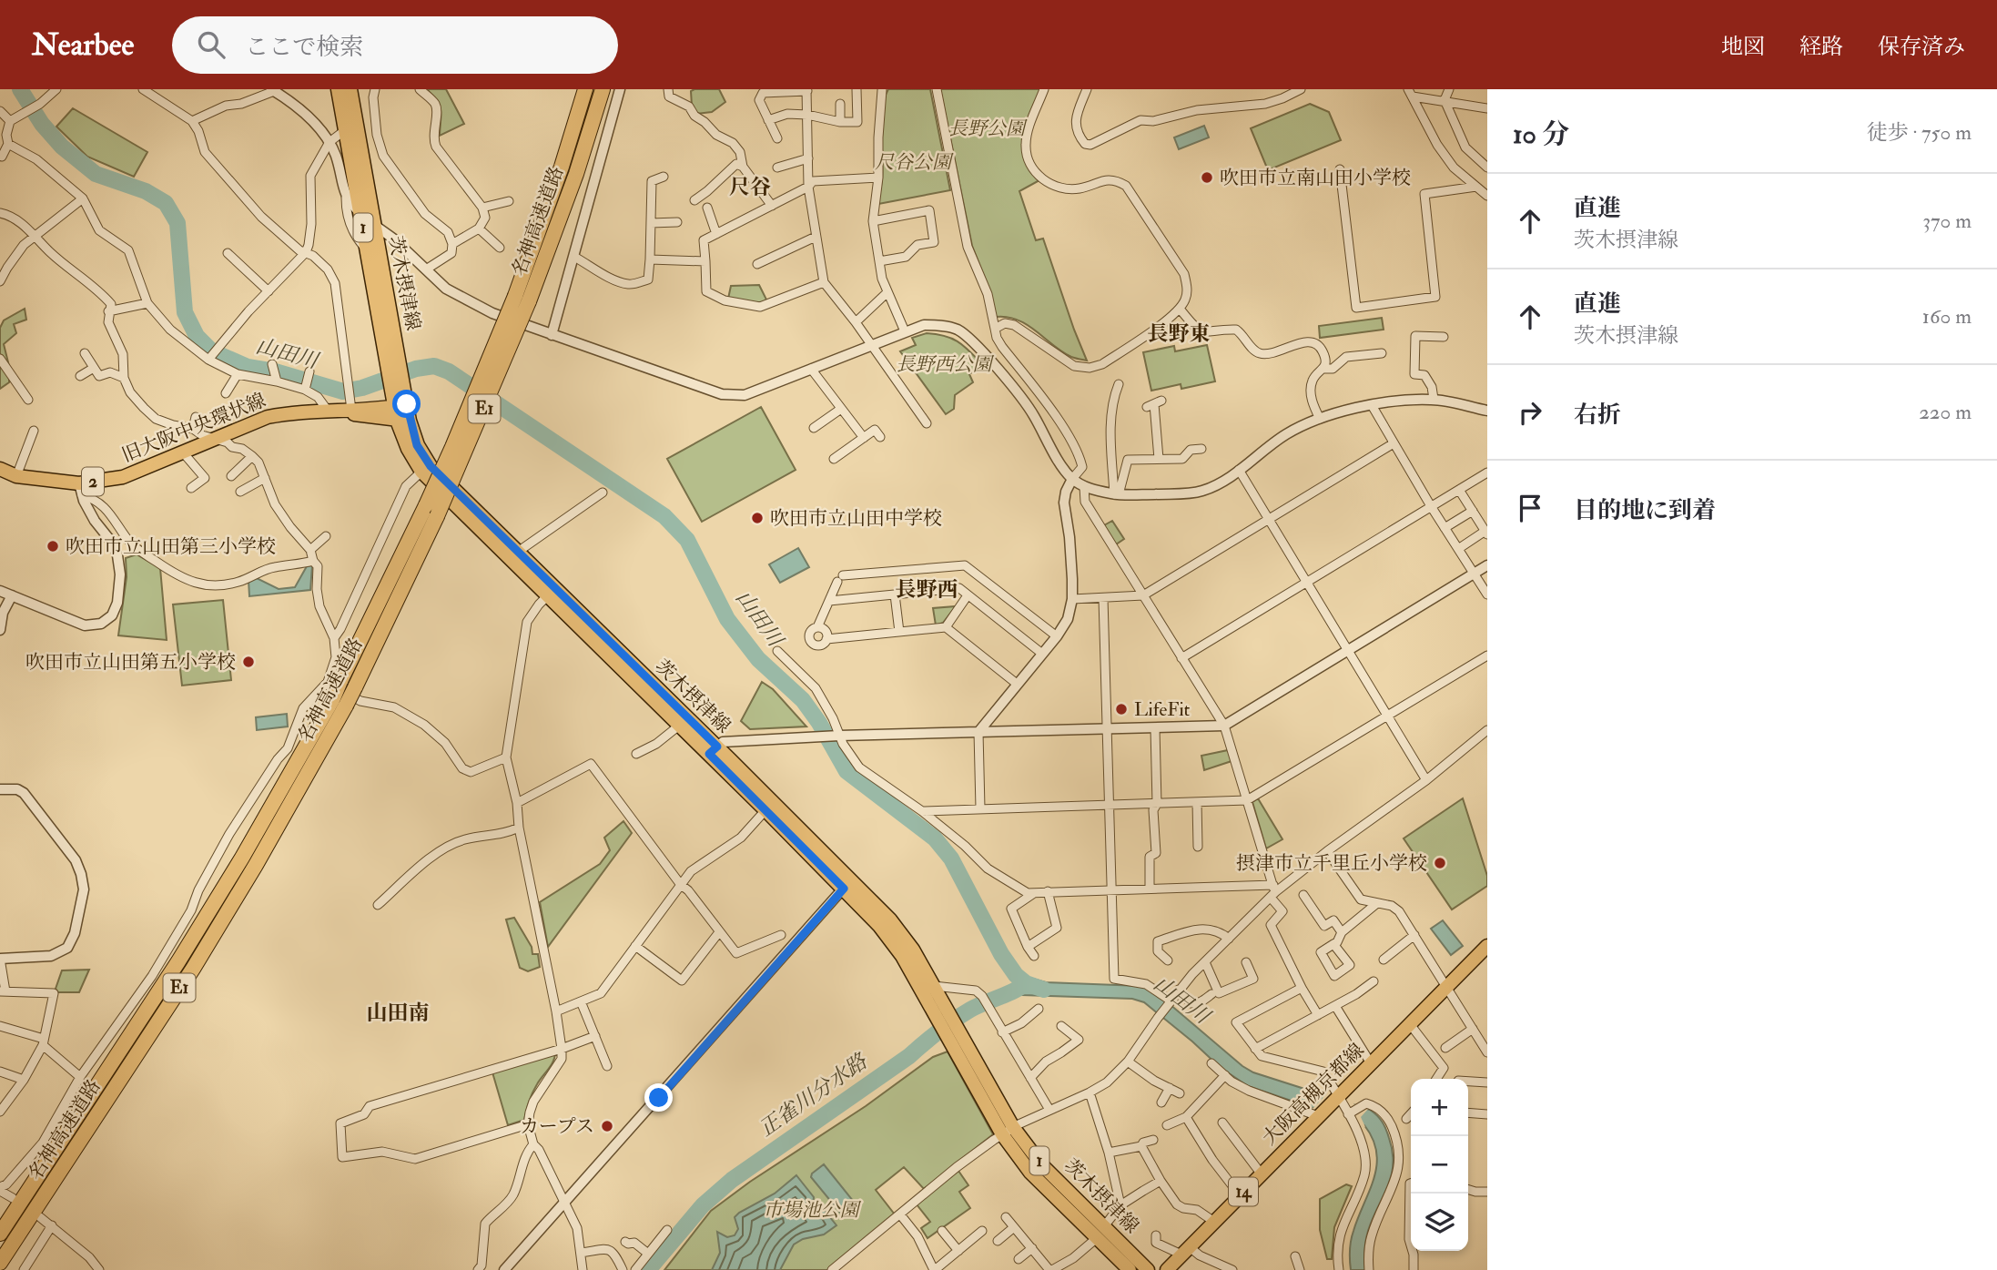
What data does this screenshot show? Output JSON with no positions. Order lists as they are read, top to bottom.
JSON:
{
  "streets": {
    "highway": ["名神高速道路", "E1"],
    "main road": [
      "1",
      "茨木摂津線",
      "旧大阪中央環状線",
      "2",
      "大阪高槻京都線",
      "14"
    ]
  },
  "crossings": [
    ["茨木摂津線", "旧大阪中央環状線"]
  ],
  "districts": [
    "尺谷",
    "長野東",
    "長野西",
    "山田南"
  ],
  "water": ["山田川", "正雀川分水路"],
  "parks": [
    "長野公園",
    "尺谷公園",
    "長野西公園",
    "市場池公園"
  ],
  "places": [
    "吹田市立南山田小学校",
    "吹田市立山田中学校",
    "吹田市立山田第三小学校",
    "吹田市立山田第五小学校",
    "LifeFit",
    "摂津市立千里丘小学校",
    "カープス"
  ],
  "page": {
    "header": "Nearbee",
    "search": "ここで検索",
    "nav": ["地図", "経路", "保存済み"],
    "heading": ["10 分", "徒歩 · 750 m"],
    "list": [
      ["直進", "茨木摂津線", "370 m"],
      ["直進", "茨木摂津線", "160 m"],
      ["右折", "220 m"],
      "目的地に到着"
    ],
    "map_buttons": ["+", "−"]
  }
}
